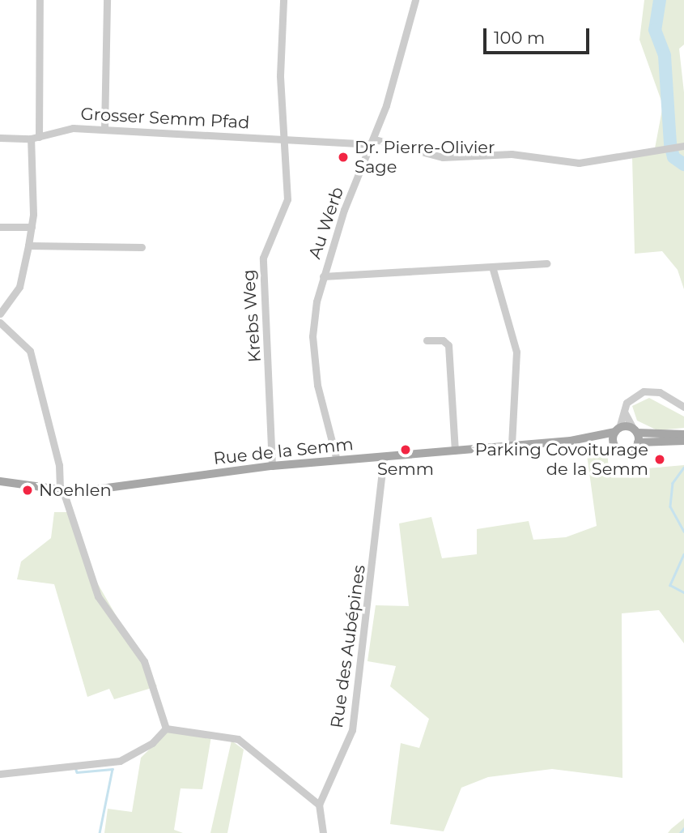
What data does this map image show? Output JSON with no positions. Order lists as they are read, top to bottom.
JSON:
{
  "streets": {
    "main road": ["Rue de la Semm"],
    "street": [
      "Grosser Semm Pfad",
      "Au Werb",
      "Krebs Weg",
      "Rue des Aubépines"
    ]
  },
  "crossings": [
    ["Grosser Semm Pfad", "Au Werb"],
    ["Grosser Semm Pfad", "Krebs Weg"],
    ["Au Werb", "Rue de la Semm"],
    ["Krebs Weg", "Rue de la Semm"],
    ["Rue de la Semm", "Rue des Aubépines"]
  ],
  "places": [
    "Dr. Pierre-Olivier Sage",
    "Semm",
    "Parking Covoiturage de la Semm",
    "Noehlen"
  ],
  "scale_bar": "100 m"
}
